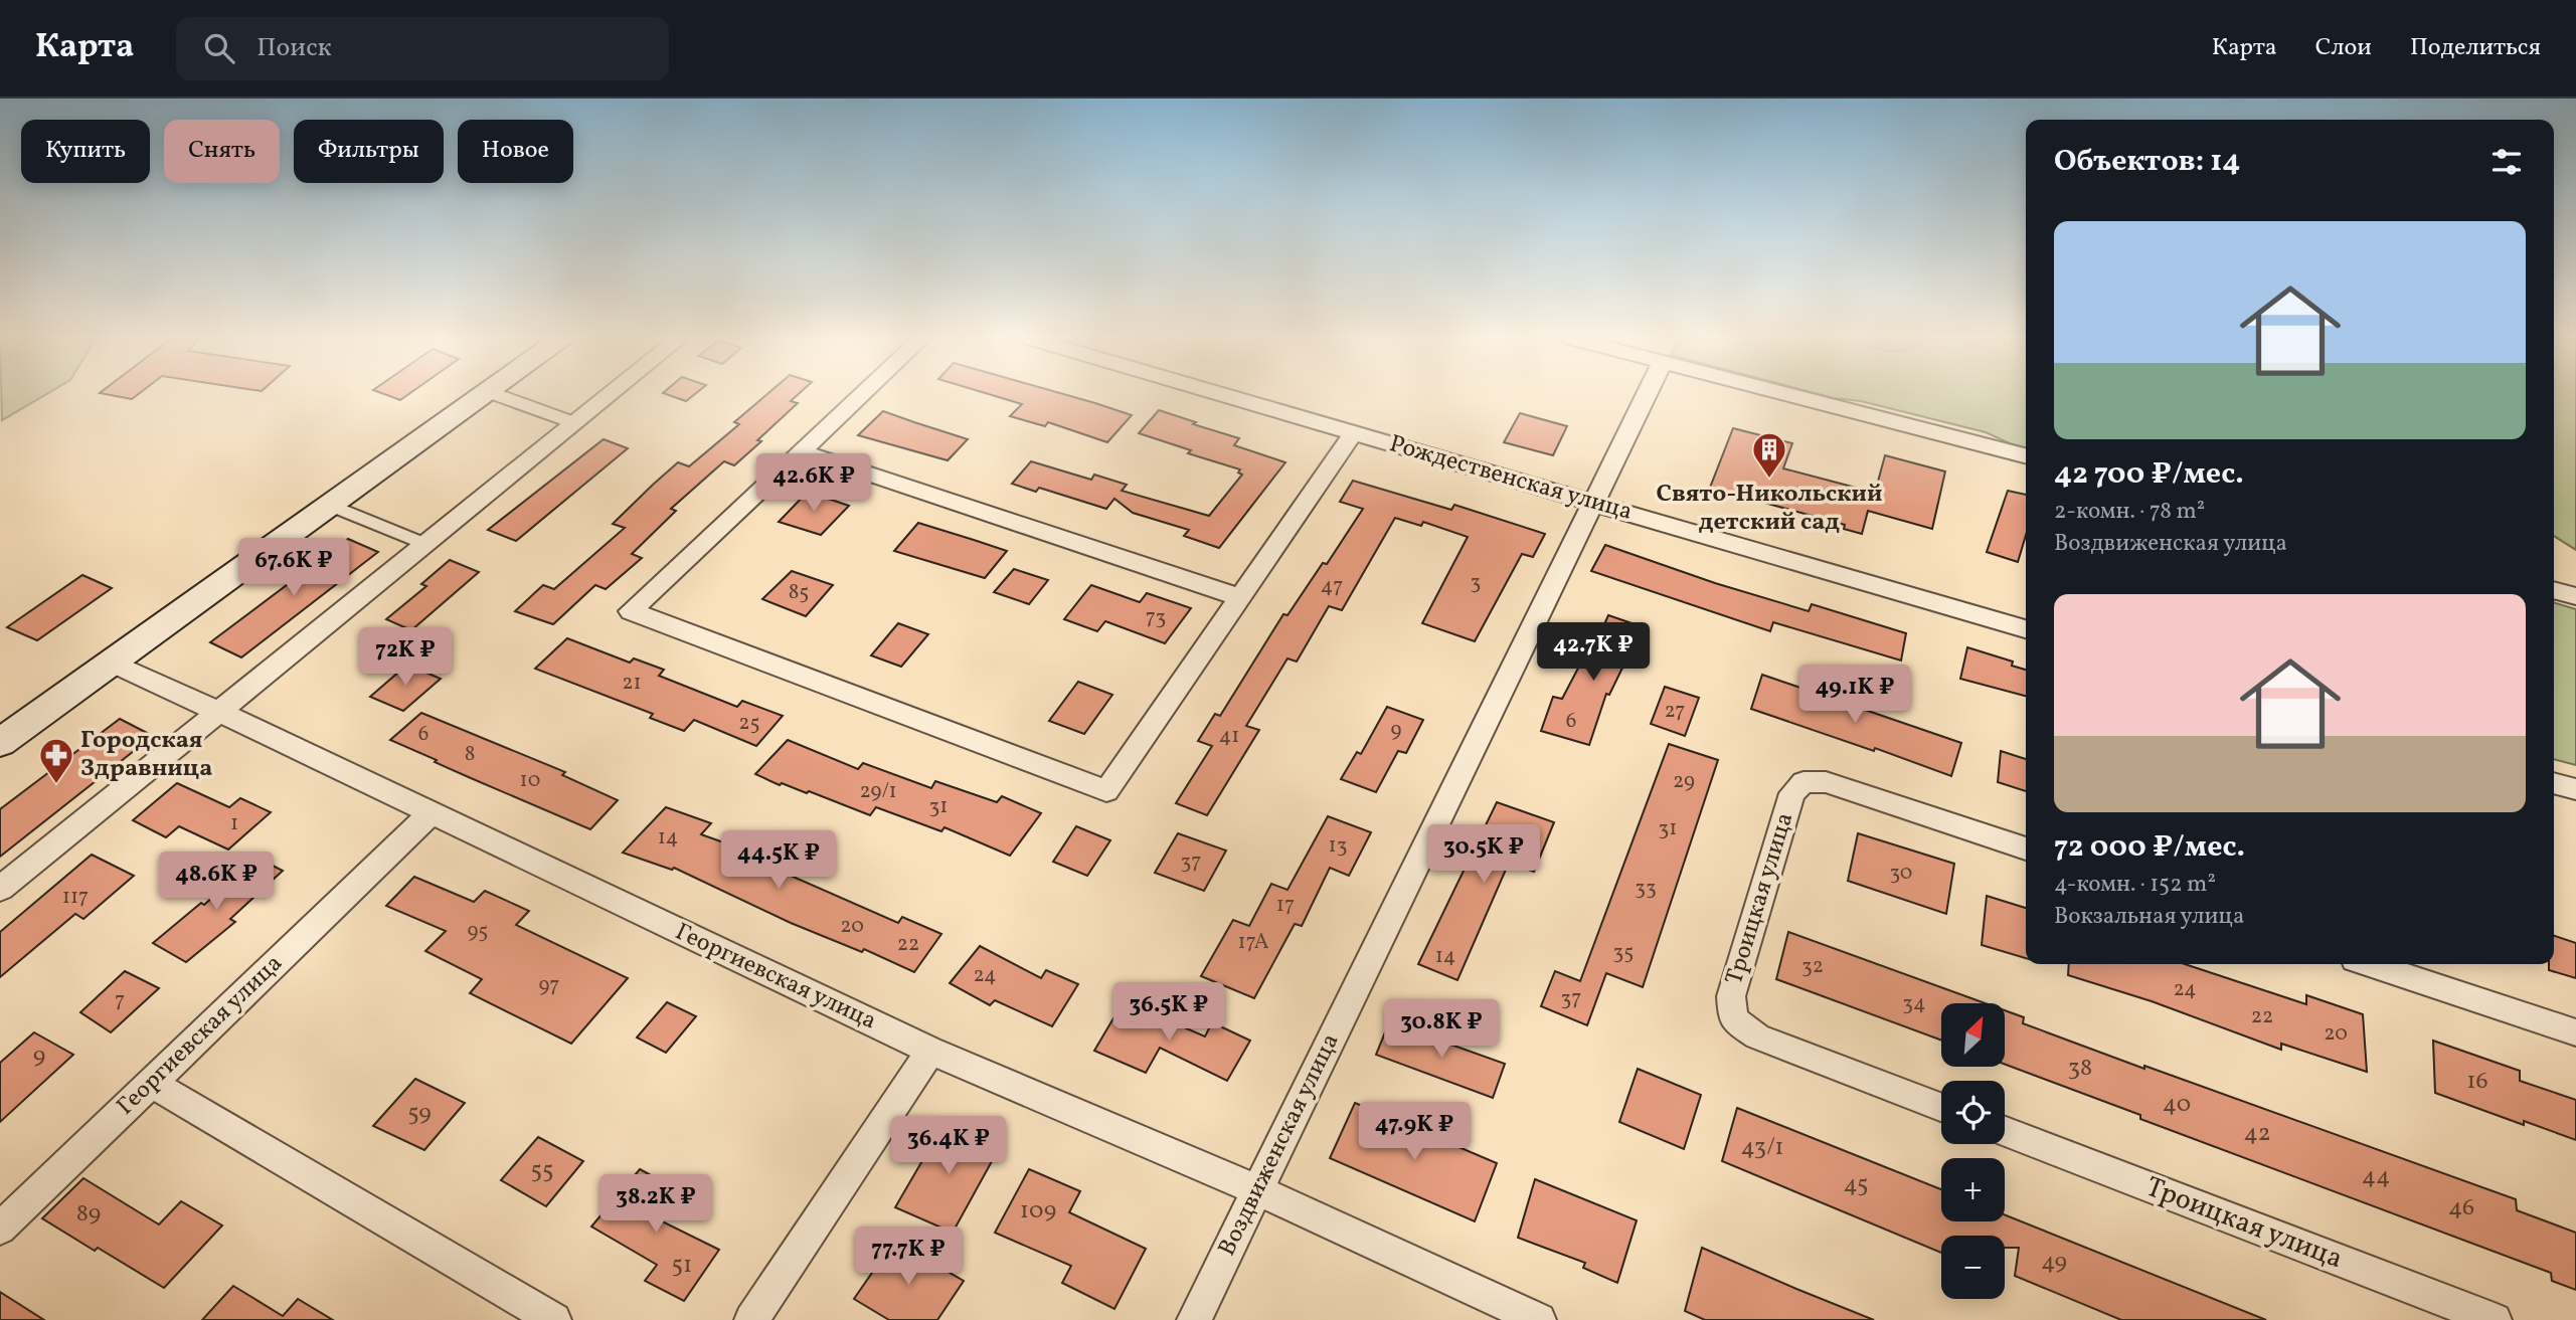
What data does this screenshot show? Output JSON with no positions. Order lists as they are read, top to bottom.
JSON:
{
  "streets": {
    "street": [
      "Рождественская улица",
      "Троицкая улица",
      "Георгиевская улица",
      "Воздвиженская улица"
    ]
  },
  "crossings": [
    ["Рождественская улица", "Воздвиженская улица"],
    ["Георгиевская улица", "Воздвиженская улица"]
  ],
  "places": {
    "building": ["Свято-Никольский детский сад"],
    "pharmacy": ["Городская Здравница"]
  },
  "house_numbers": [
    "3",
    "47",
    "85",
    "73",
    "21",
    "27",
    "6",
    "25",
    "9",
    "6",
    "41",
    "8",
    "10",
    "29",
    "29/1",
    "31",
    "1",
    "31",
    "14",
    "13",
    "37",
    "30",
    "33",
    "117",
    "17",
    "20",
    "95",
    "17А",
    "22",
    "35",
    "14",
    "32",
    "24",
    "97",
    "24",
    "37",
    "7",
    "34",
    "22",
    "20",
    "9",
    "38",
    "16",
    "40",
    "59",
    "42",
    "43/1",
    "55",
    "44",
    "45",
    "46",
    "109",
    "89",
    "49",
    "51"
  ],
  "north": "top right",
  "page": {
    "header": "Карта",
    "search": "Поиск",
    "nav": ["Карта", "Слои", "Поделиться"],
    "chip": [
      "Купить",
      "Снять",
      "Фильтры",
      "Новое"
    ],
    "heading": "Объектов: 14",
    "list": [
      {
        "name": "42 700 ₽/мес.",
        "note": "2-комн. · 78 m² · Воздвиженская улица"
      },
      {
        "name": "72 000 ₽/мес.",
        "note": "4-комн. · 152 m² · Вокзальная улица"
      }
    ],
    "price": [
      "42.6K ₽",
      "67.6K ₽",
      "42.7K ₽",
      "72K ₽",
      "49.1K ₽",
      "30.5K ₽",
      "44.5K ₽",
      "48.6K ₽",
      "36.5K ₽",
      "30.8K ₽",
      "47.9K ₽",
      "36.4K ₽",
      "38.2K ₽",
      "77.7K ₽"
    ],
    "map_buttons": ["+", "−"]
  }
}
